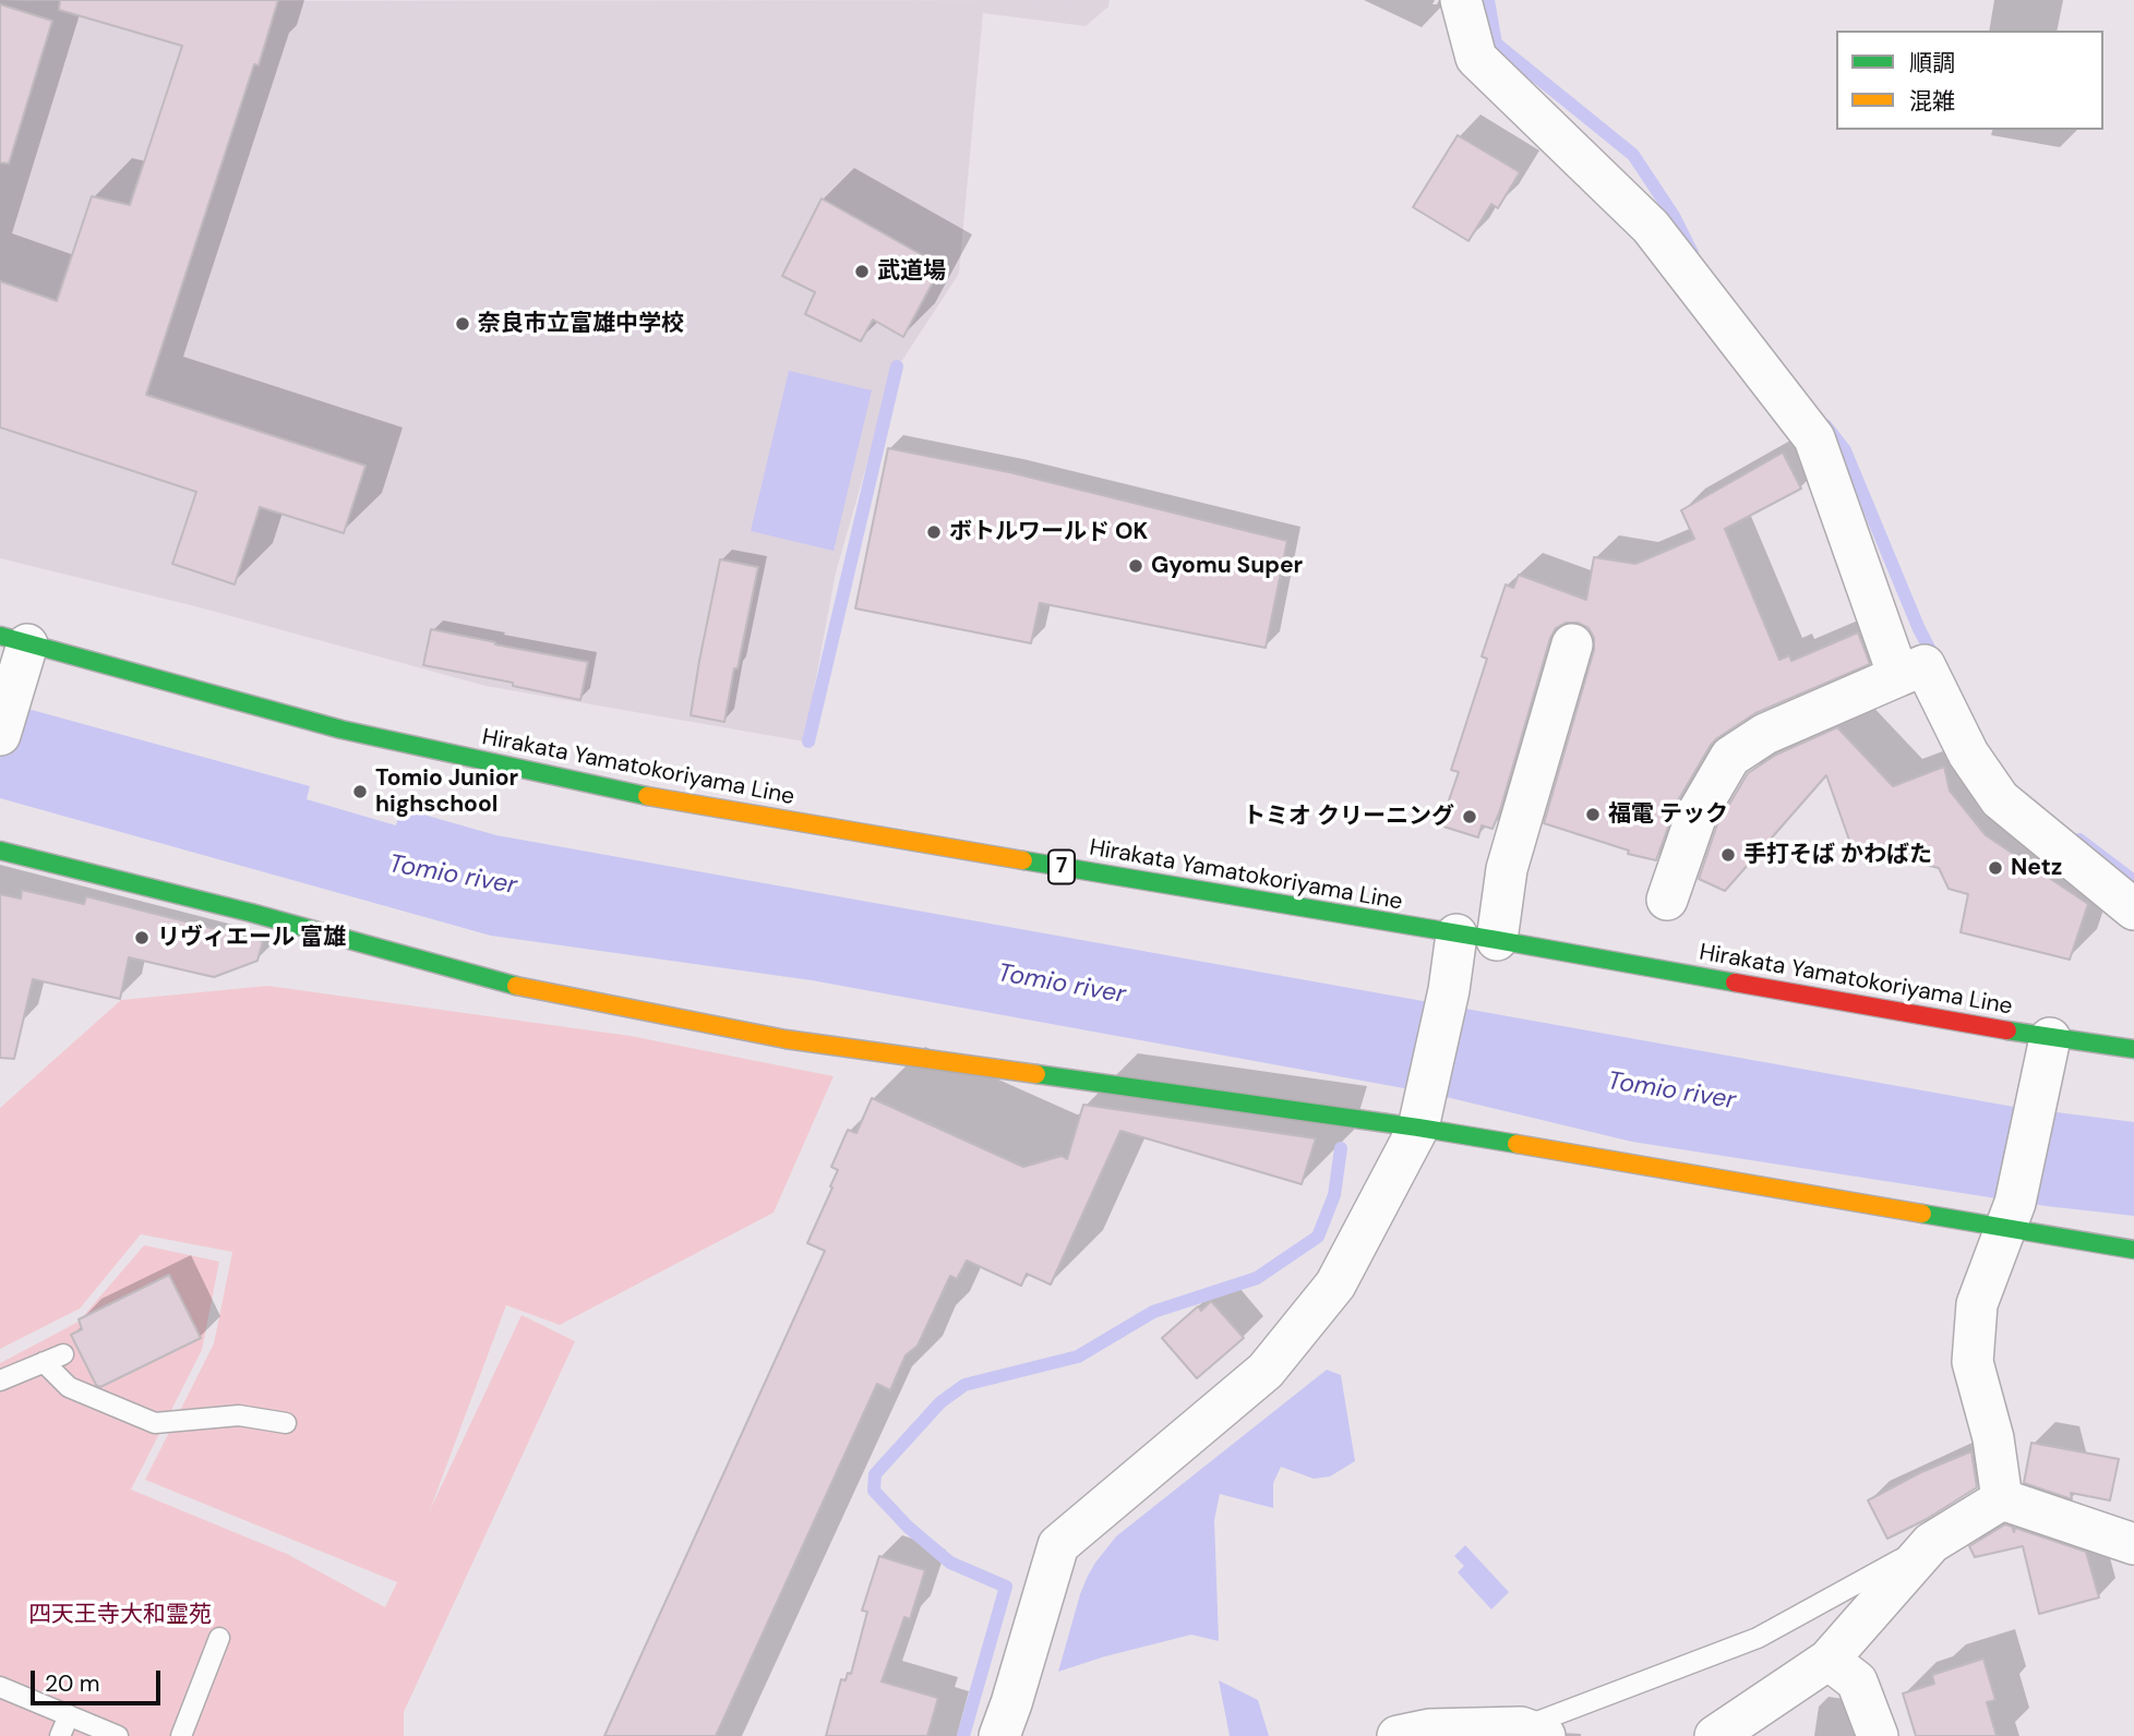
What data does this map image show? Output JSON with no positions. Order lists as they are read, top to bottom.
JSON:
{
  "streets": {
    "street": ["Hirakata Yamatokoriyama Line", "7"]
  },
  "water": ["Tomio river"],
  "parks": ["四天王寺大和霊苑"],
  "places": [
    "武道場",
    "奈良市立富雄中学校",
    "ボトルワールド OK",
    "Gyomu Super",
    "Tomio Junior highschool",
    "福電 テック",
    "トミオ クリーニング",
    "手打そば かわばた",
    "Netz",
    "リヴィエール 富雄"
  ],
  "legend": ["順調", "混雑"],
  "scale_bar": "20 m"
}
